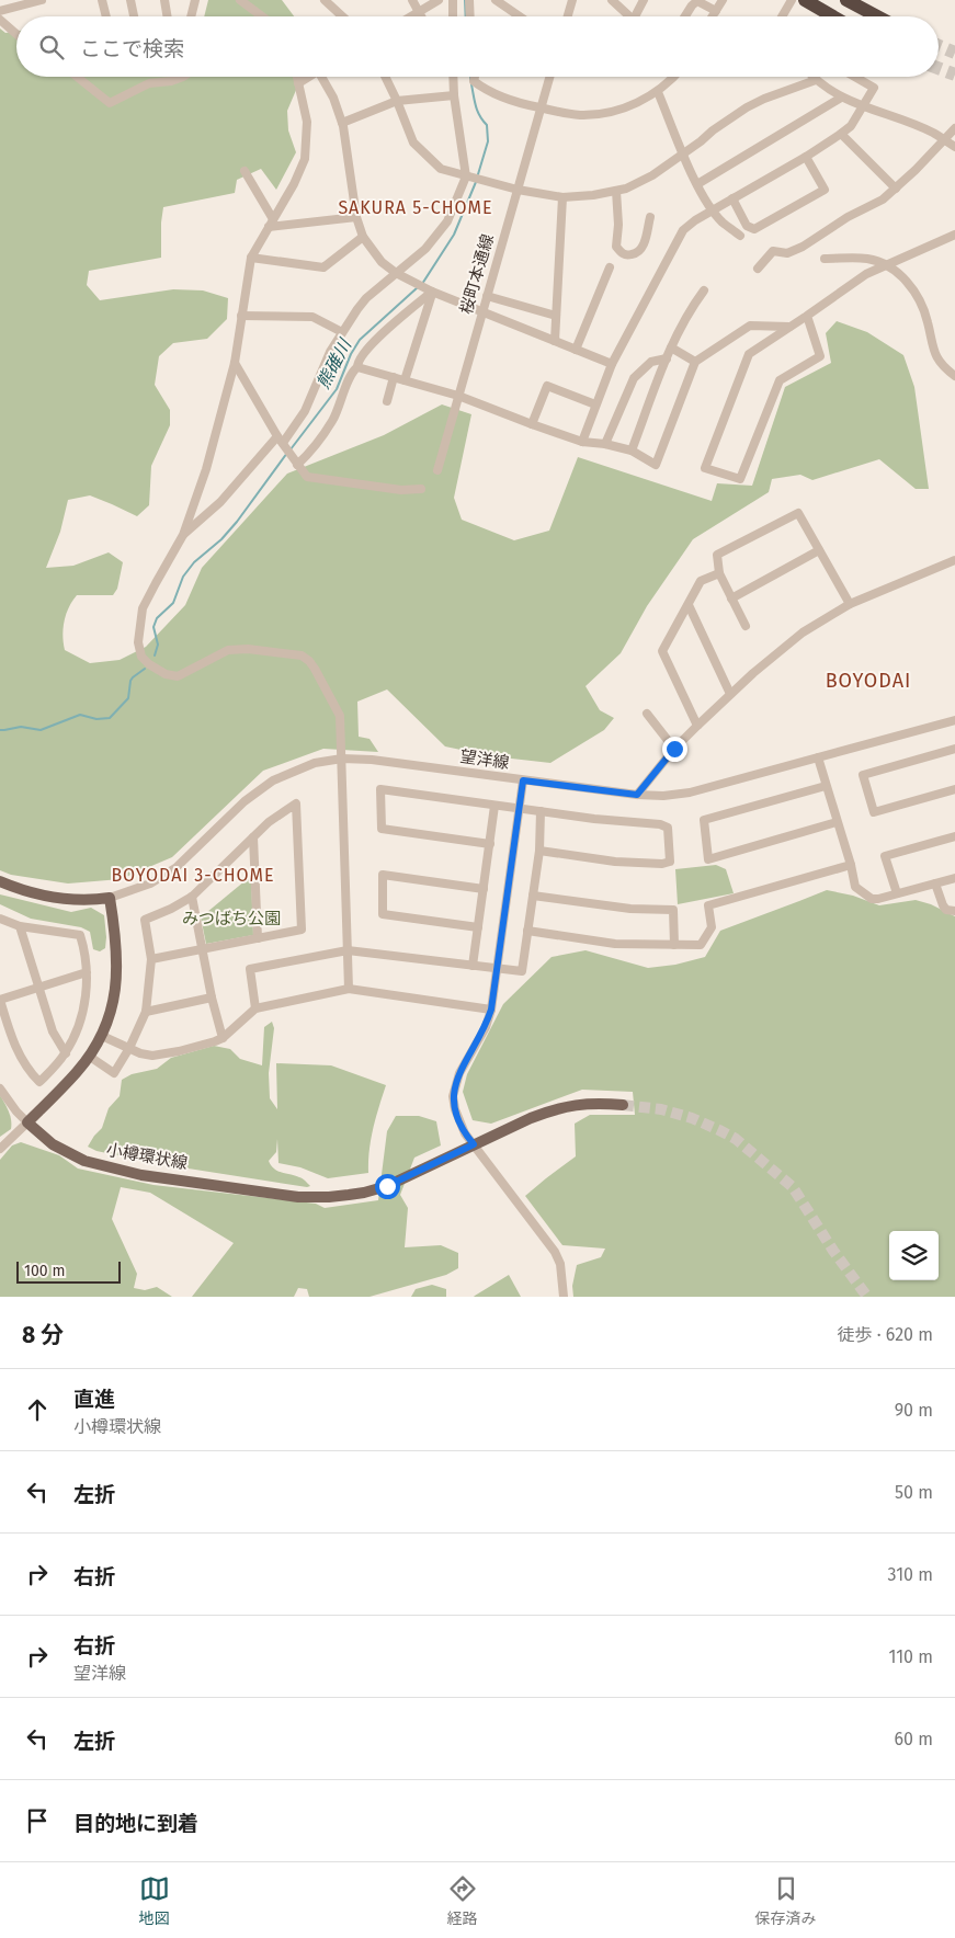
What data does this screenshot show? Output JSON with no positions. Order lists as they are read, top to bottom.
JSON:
{
  "streets": {
    "main road": ["小樽環状線"],
    "street": ["桜町本通線", "望洋線"]
  },
  "districts": ["SAKURA 5-CHOME", "BOYODAI", "BOYODAI 3-CHOME"],
  "water": ["熊碓川"],
  "parks": ["みつばち公園"],
  "scale_bar": "100 m",
  "page": {
    "search": "ここで検索",
    "scale": "100 m",
    "heading": ["8 分", "徒歩 · 620 m"],
    "list": [
      ["直進", "小樽環状線", "90 m"],
      ["左折", "50 m"],
      ["右折", "310 m"],
      ["右折", "望洋線", "110 m"],
      ["左折", "60 m"],
      "目的地に到着"
    ],
    "nav": ["地図", "経路", "保存済み"]
  }
}
